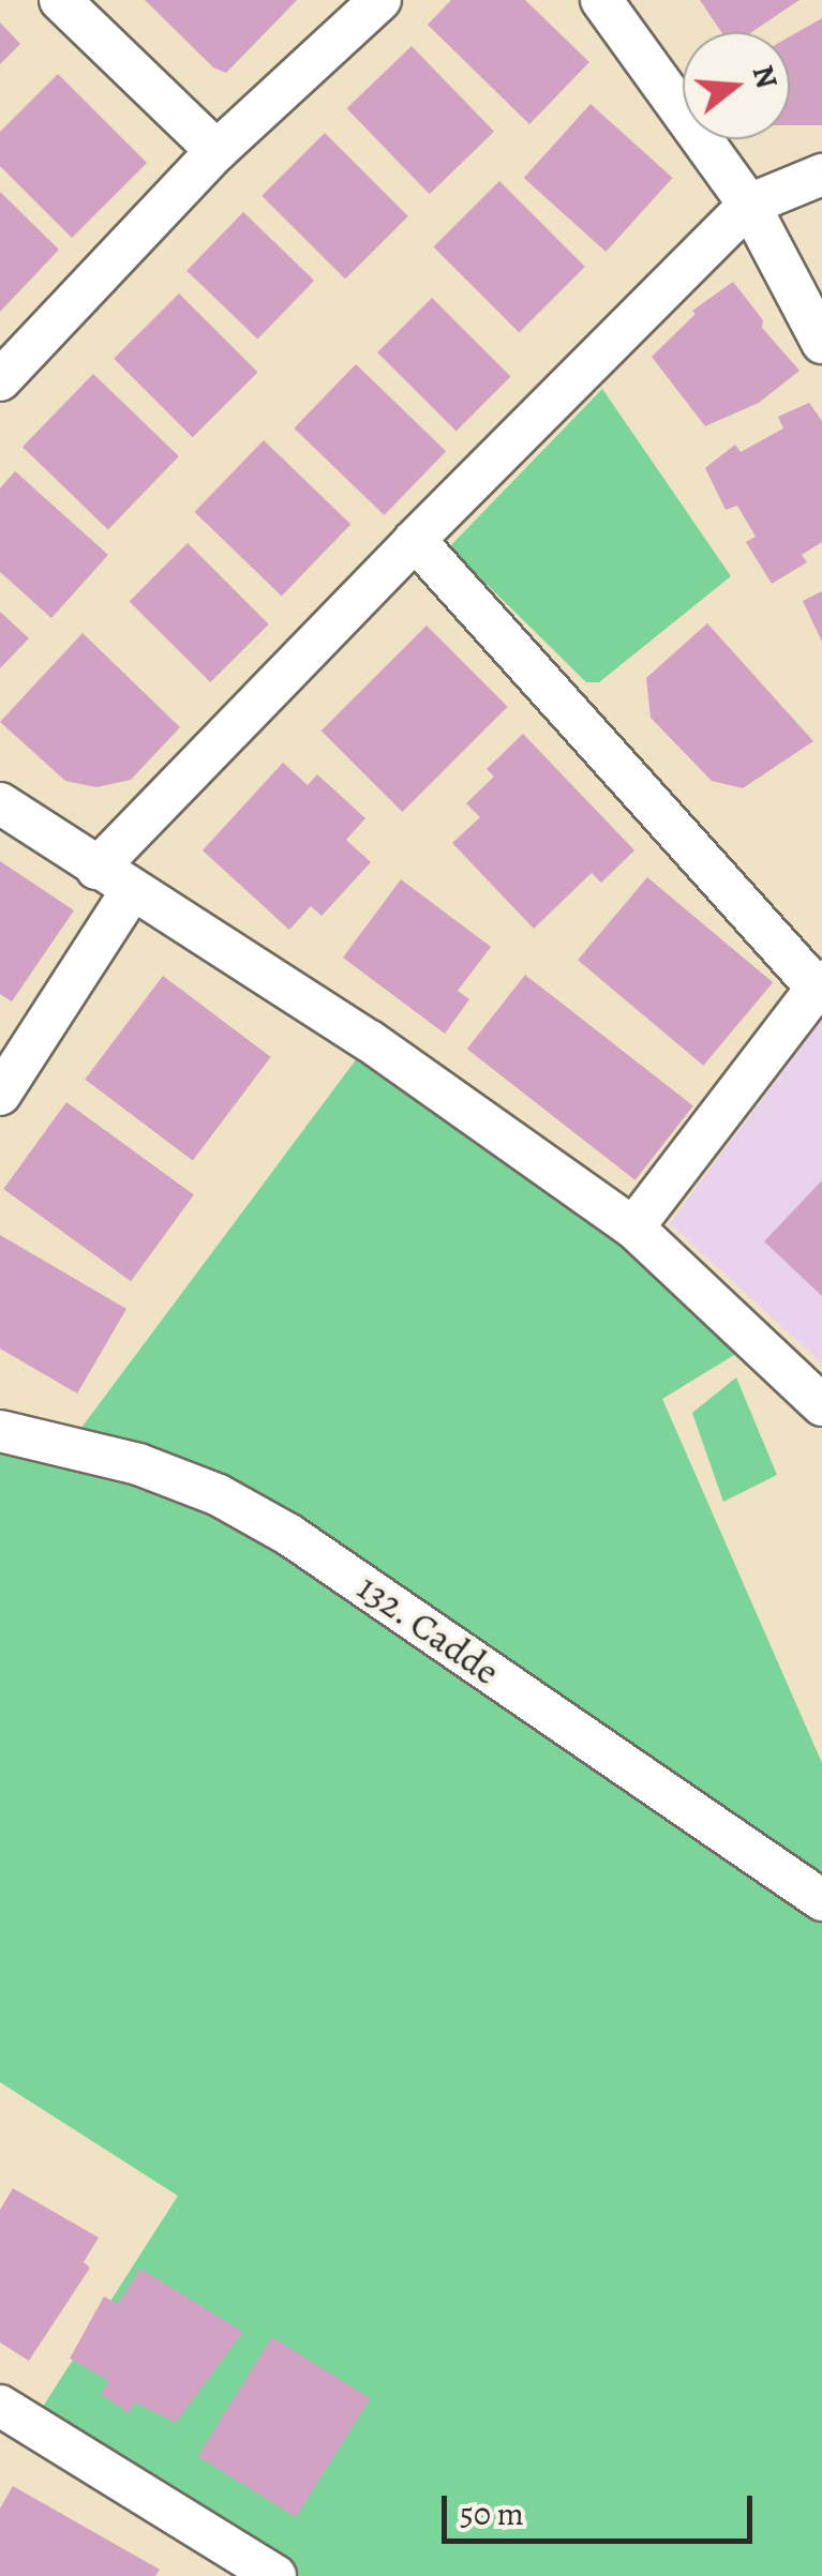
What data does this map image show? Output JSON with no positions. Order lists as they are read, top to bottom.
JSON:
{
  "streets": {
    "street": ["132. Cadde"]
  },
  "scale_bar": "50 m",
  "north": "right"
}
